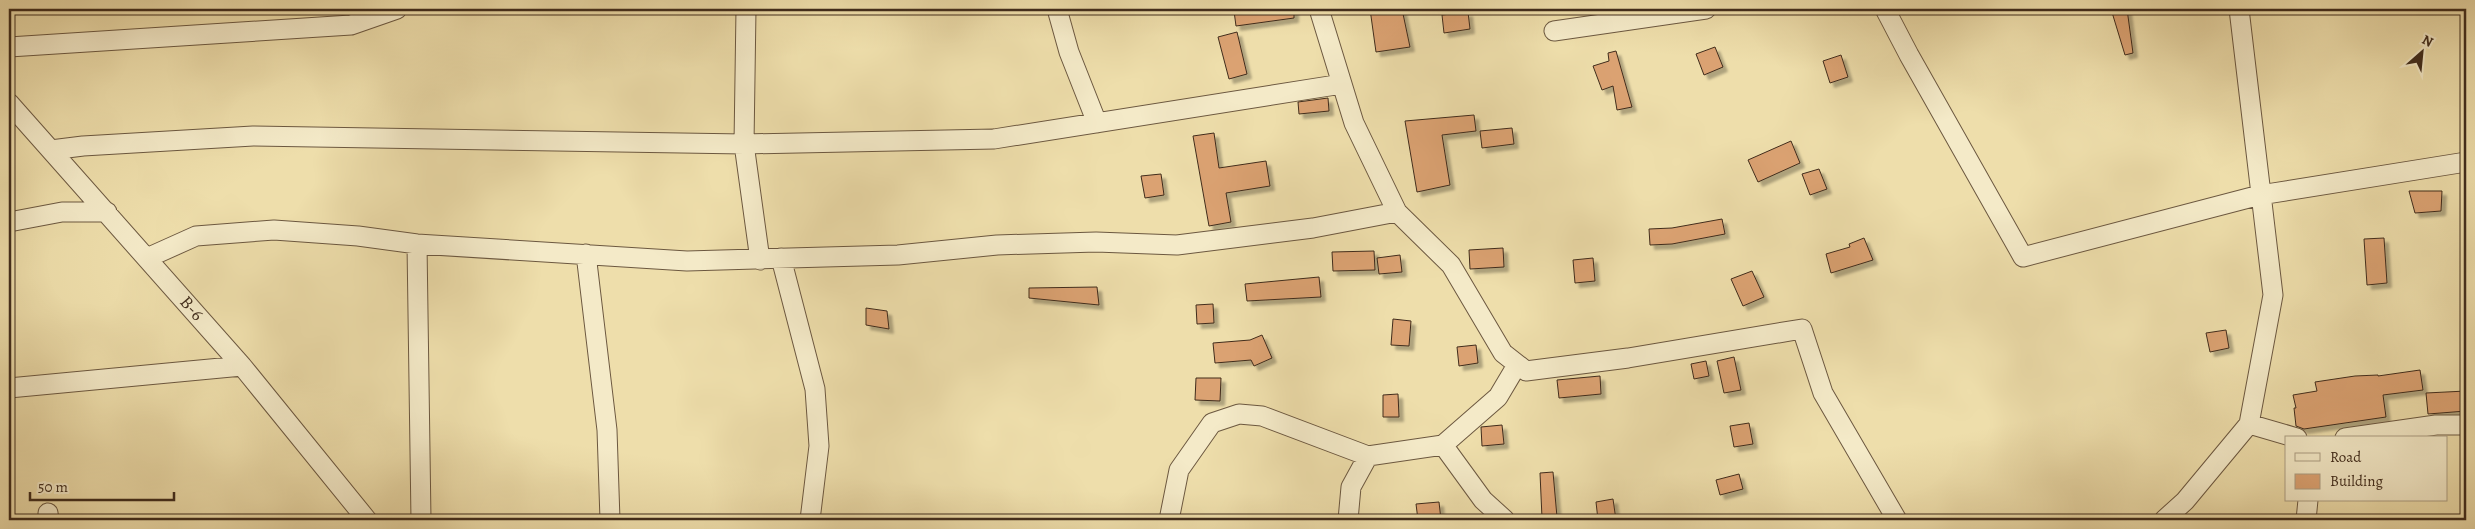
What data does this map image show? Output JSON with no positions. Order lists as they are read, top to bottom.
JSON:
{
  "streets": {
    "street": ["B-6"]
  },
  "legend": ["Road", "Building"],
  "scale_bar": "50 m",
  "north": "top right"
}
